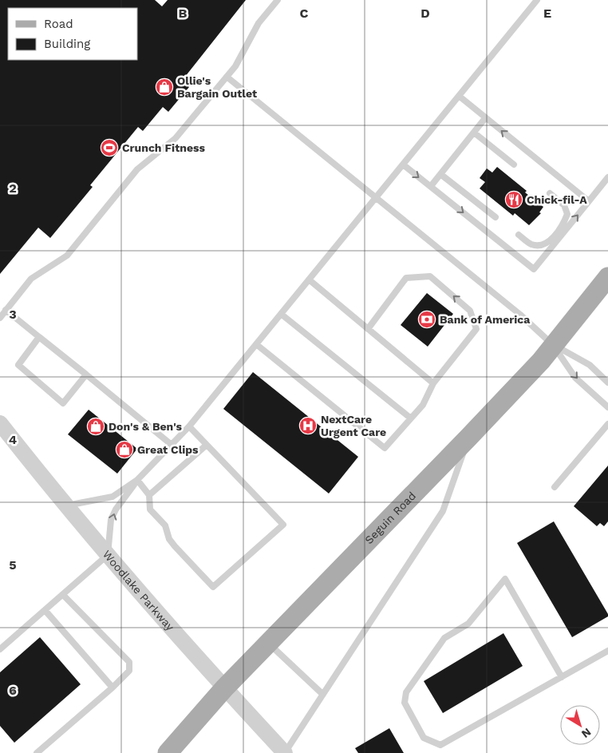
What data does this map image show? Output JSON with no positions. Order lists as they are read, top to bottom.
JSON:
{
  "streets": {
    "main road": ["Seguin Road"],
    "street": ["Woodlake Parkway"]
  },
  "crossings": [
    ["Seguin Road", "Woodlake Parkway"]
  ],
  "places": {
    "shop": ["Ollie's Bargain Outlet", "Don's & Ben's", "Great Clips"],
    "sports": ["Crunch Fitness"],
    "restaurant": ["Chick-fil-A"],
    "bank": ["Bank of America"],
    "hospital": ["NextCare Urgent Care"]
  },
  "legend": ["Road", "Building"],
  "north": "bottom right",
  "grid": {
    "columns": [
      "B",
      "C",
      "D",
      "E"
    ],
    "rows": [
      "2",
      "3",
      "4",
      "5",
      "6"
    ]
  }
}
